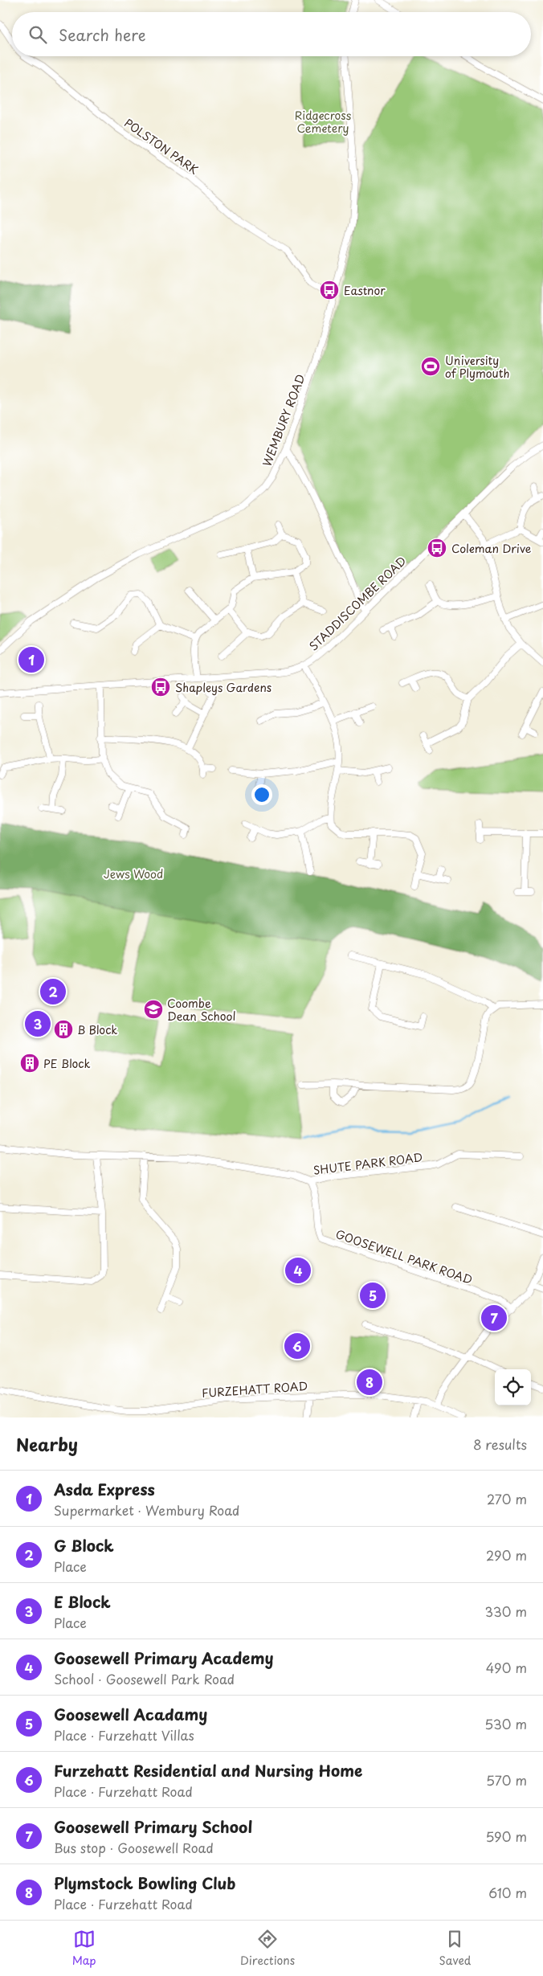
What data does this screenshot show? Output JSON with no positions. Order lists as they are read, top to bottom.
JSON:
{
  "streets": {
    "street": [
      "POLSTON PARK",
      "WEMBURY ROAD",
      "STADDISCOMBE ROAD",
      "SHUTE PARK ROAD",
      "GOOSEWELL PARK ROAD",
      "FURZEHATT ROAD"
    ]
  },
  "crossings": [
    ["POLSTON PARK", "WEMBURY ROAD"],
    ["SHUTE PARK ROAD", "GOOSEWELL PARK ROAD"]
  ],
  "parks": ["Ridgecross Cemetery", "Jews Wood"],
  "places": {
    "bus stop": ["Eastnor", "Coleman Drive", "Shapleys Gardens"],
    "sports": ["University of Plymouth"],
    "school or university": ["Coombe Dean School"],
    "building": ["B Block", "PE Block"]
  },
  "page": {
    "search": "Search here",
    "pins": [
      "1",
      "2",
      "3",
      "4",
      "5",
      "7",
      "6",
      "8"
    ],
    "heading": ["Nearby", "8 results"],
    "list": [
      {
        "mark": "1",
        "name": "Asda Express",
        "note": "Supermarket · Wembury Road",
        "value": "270 m"
      },
      {
        "mark": "2",
        "name": "G Block",
        "note": "Place",
        "value": "290 m"
      },
      {
        "mark": "3",
        "name": "E Block",
        "note": "Place",
        "value": "330 m"
      },
      {
        "mark": "4",
        "name": "Goosewell Primary Academy",
        "note": "School · Goosewell Park Road",
        "value": "490 m"
      },
      {
        "mark": "5",
        "name": "Goosewell Acadamy",
        "note": "Place · Furzehatt Villas",
        "value": "530 m"
      },
      {
        "mark": "6",
        "name": "Furzehatt Residential and Nursing Home",
        "note": "Place · Furzehatt Road",
        "value": "570 m"
      },
      {
        "mark": "7",
        "name": "Goosewell Primary School",
        "note": "Bus stop · Goosewell Road",
        "value": "590 m"
      },
      {
        "mark": "8",
        "name": "Plymstock Bowling Club",
        "note": "Place · Furzehatt Road",
        "value": "610 m"
      }
    ],
    "nav": ["Map", "Directions", "Saved"]
  }
}
